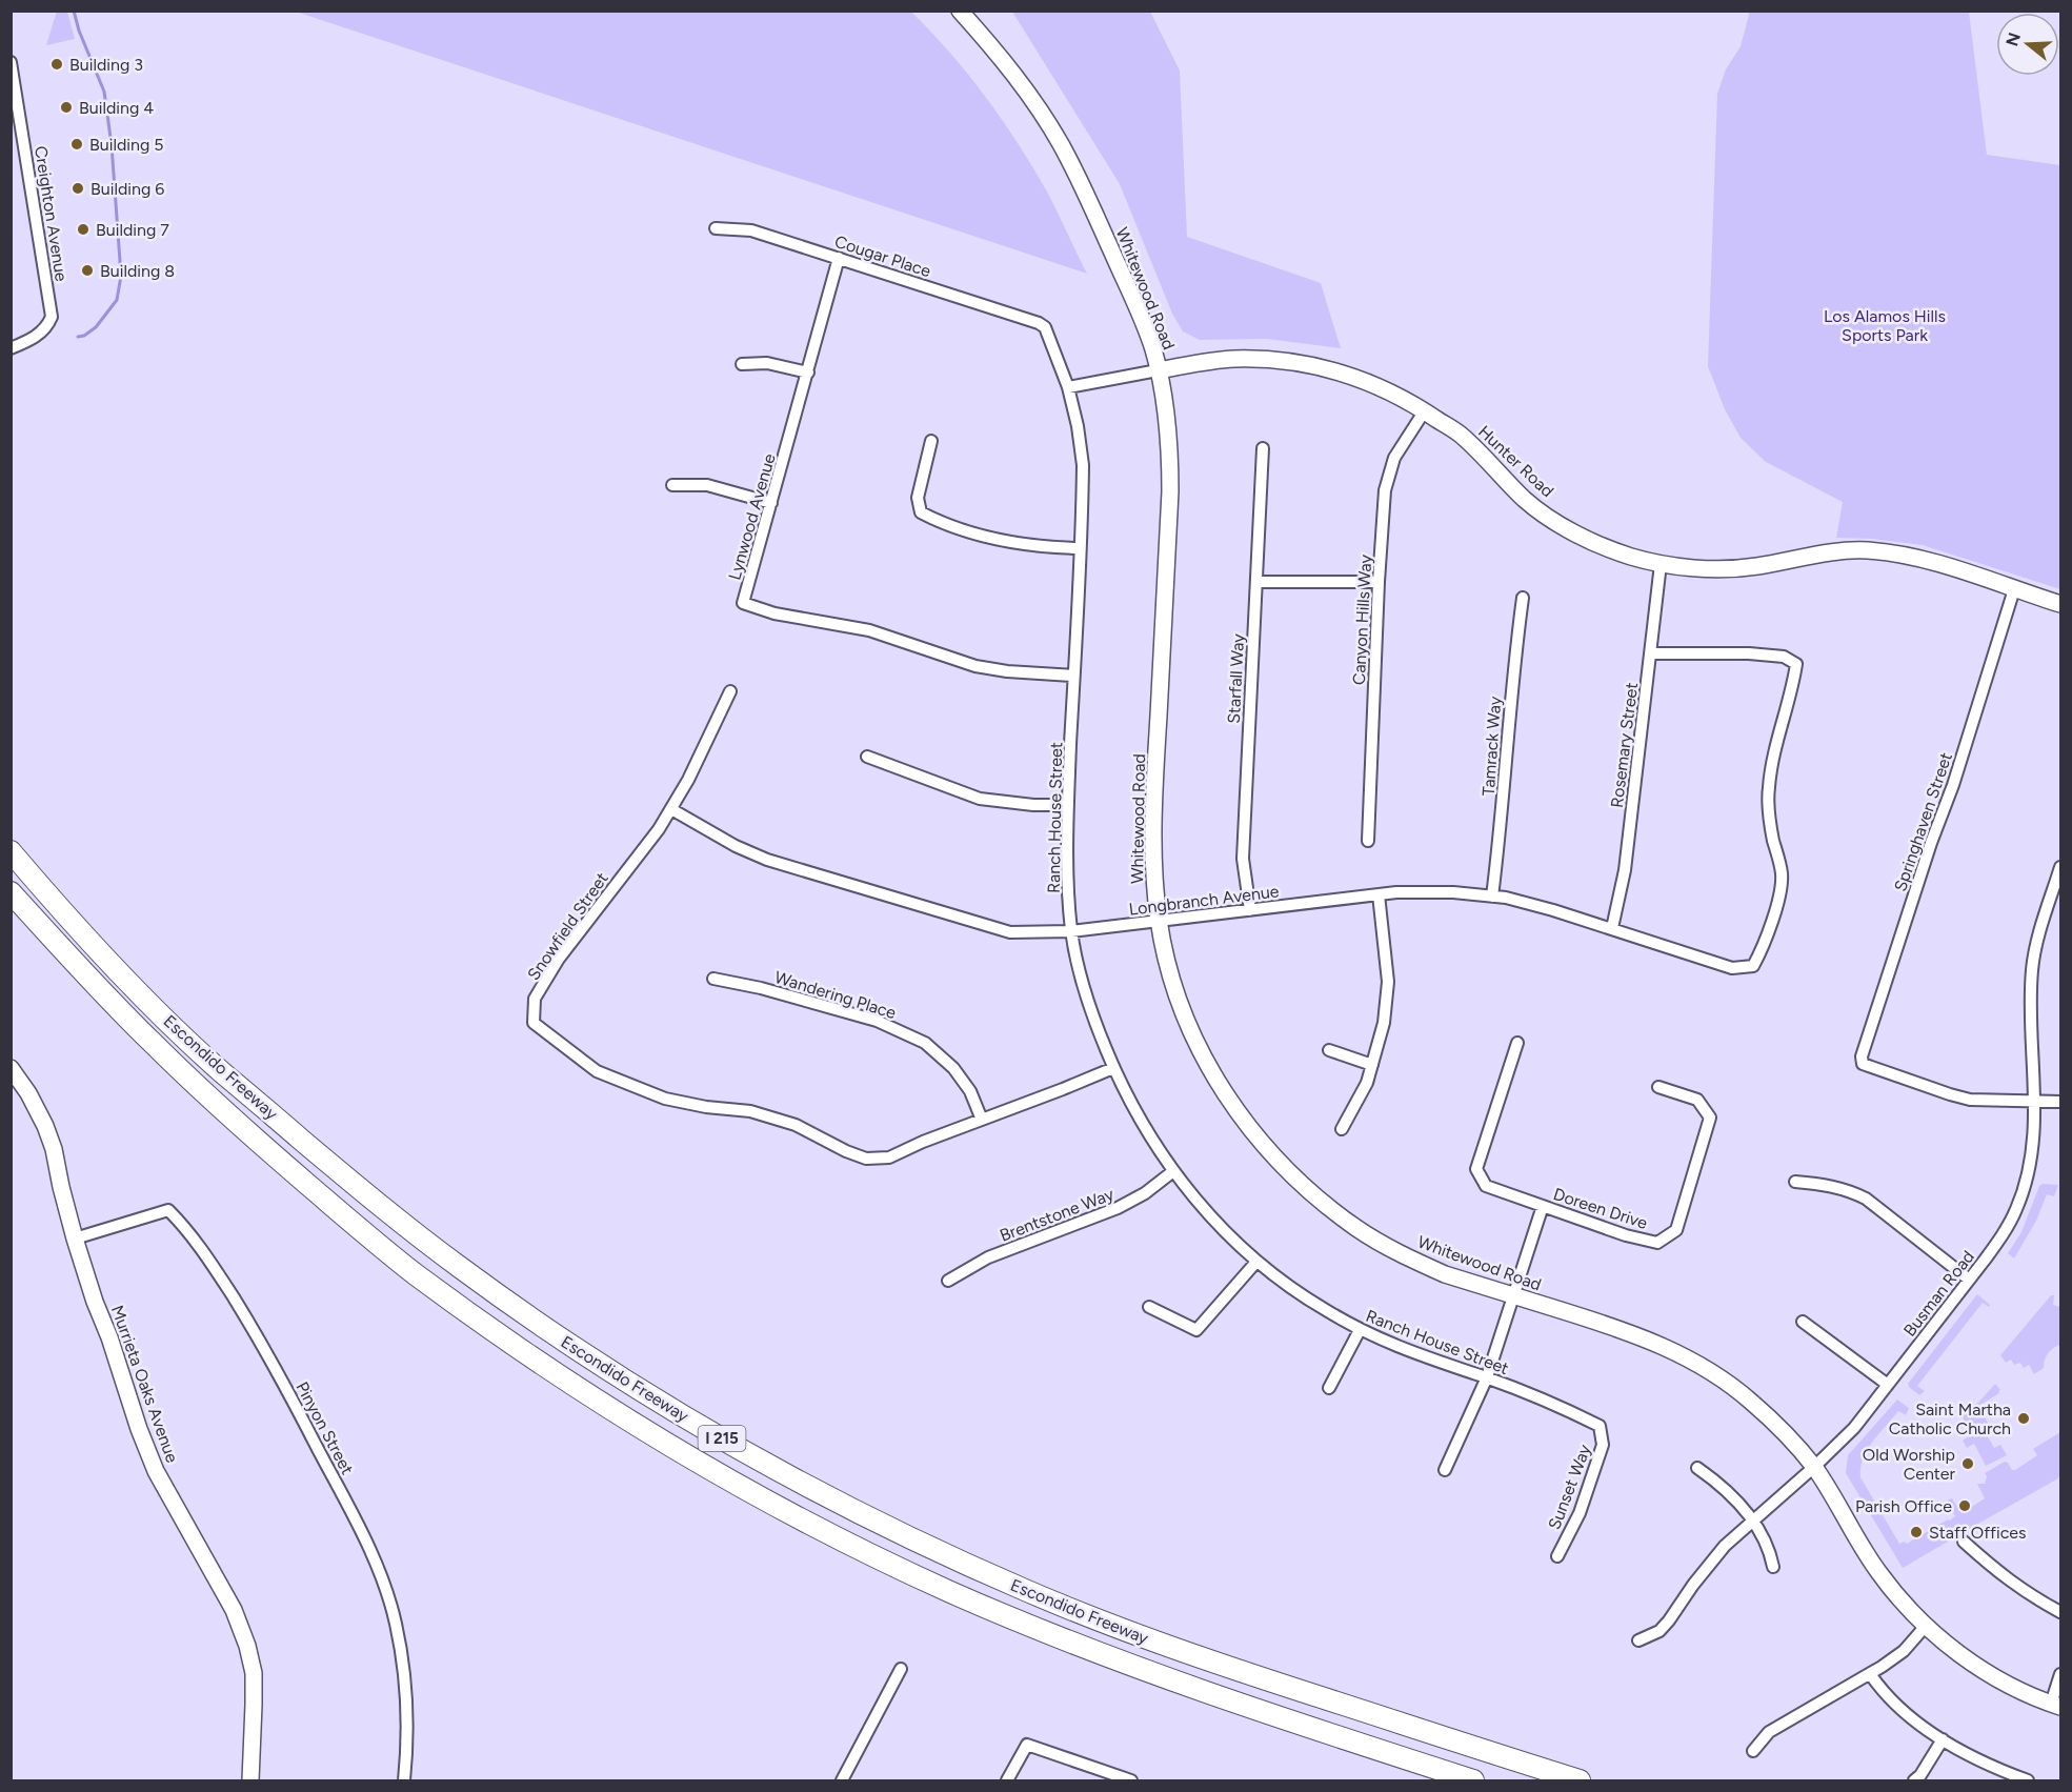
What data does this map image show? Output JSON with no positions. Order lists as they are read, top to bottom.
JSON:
{
  "streets": {
    "highway": ["Escondido Freeway", "I 215"],
    "main road": ["Whitewood Road", "Hunter Road", "Murrieta Oaks Avenue"],
    "street": [
      "Creighton Avenue",
      "Cougar Place",
      "Lynwood Avenue",
      "Canyon Hills Way",
      "Starfall Way",
      "Rosemary Street",
      "Tamrack Way",
      "Ranch House Street",
      "Springhaven Street",
      "Longbranch Avenue",
      "Snowfield Street",
      "Wandering Place",
      "Doreen Drive",
      "Brentstone Way",
      "Busman Road",
      "Pinyon Street",
      "Sunset Way"
    ]
  },
  "crossings": [
    ["Cougar Place", "Lynwood Avenue"],
    ["Cougar Place", "Ranch House Street"],
    ["Whitewood Road", "Hunter Road"],
    ["Whitewood Road", "Longbranch Avenue"],
    ["Whitewood Road", "Busman Road"],
    ["Hunter Road", "Canyon Hills Way"],
    ["Hunter Road", "Rosemary Street"],
    ["Hunter Road", "Ranch House Street"],
    ["Hunter Road", "Springhaven Street"],
    ["Lynwood Avenue", "Ranch House Street"],
    ["Starfall Way", "Longbranch Avenue"],
    ["Rosemary Street", "Longbranch Avenue"],
    ["Tamrack Way", "Longbranch Avenue"],
    ["Ranch House Street", "Longbranch Avenue"],
    ["Ranch House Street", "Brentstone Way"],
    ["Ranch House Street", "Sunset Way"],
    ["Springhaven Street", "Busman Road"],
    ["Longbranch Avenue", "Snowfield Street"],
    ["Snowfield Street", "Wandering Place"],
    ["Murrieta Oaks Avenue", "Pinyon Street"]
  ],
  "parks": ["Los Alamos Hills Sports Park"],
  "places": [
    "Building 3",
    "Building 4",
    "Building 5",
    "Building 6",
    "Building 7",
    "Building 8",
    "Saint Martha Catholic Church",
    "Old Worship Center",
    "Parish Office",
    "Staff Offices"
  ],
  "north": "left"
}
